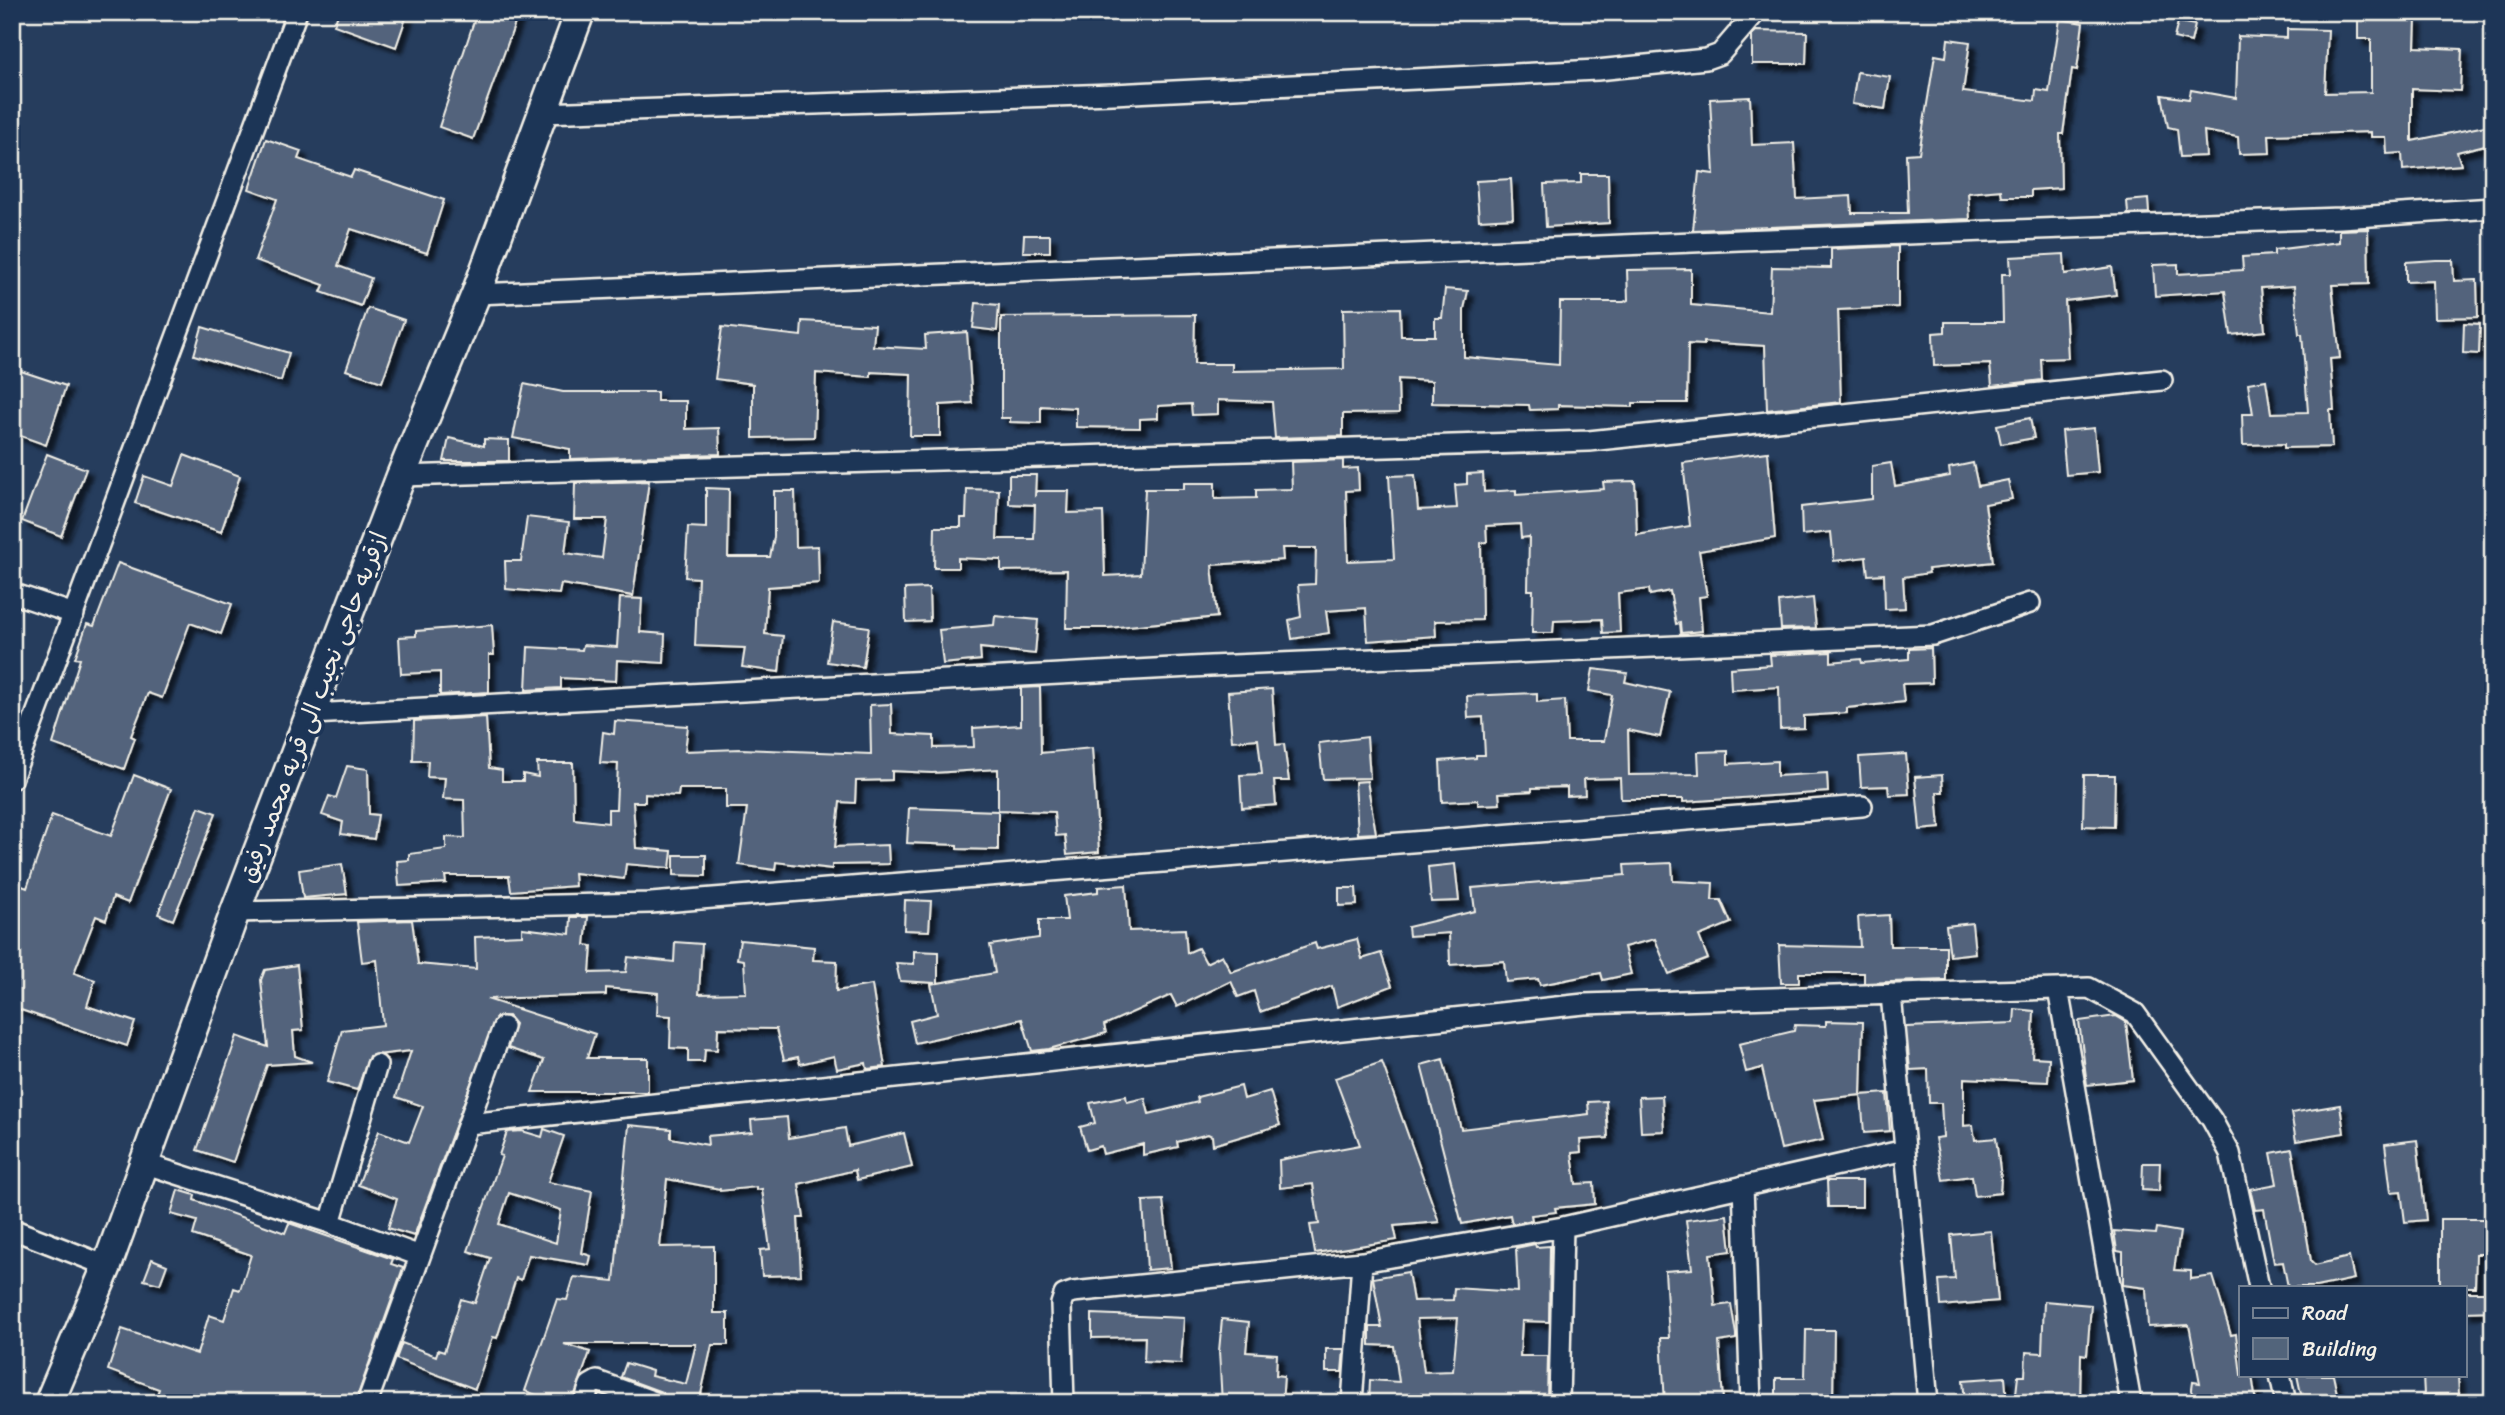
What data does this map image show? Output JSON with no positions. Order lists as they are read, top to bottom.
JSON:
{
  "streets": {
    "street": ["ازقریه حاجی نجیب الی قریه محمد رفیق"]
  },
  "legend": ["Road", "Building"]
}
